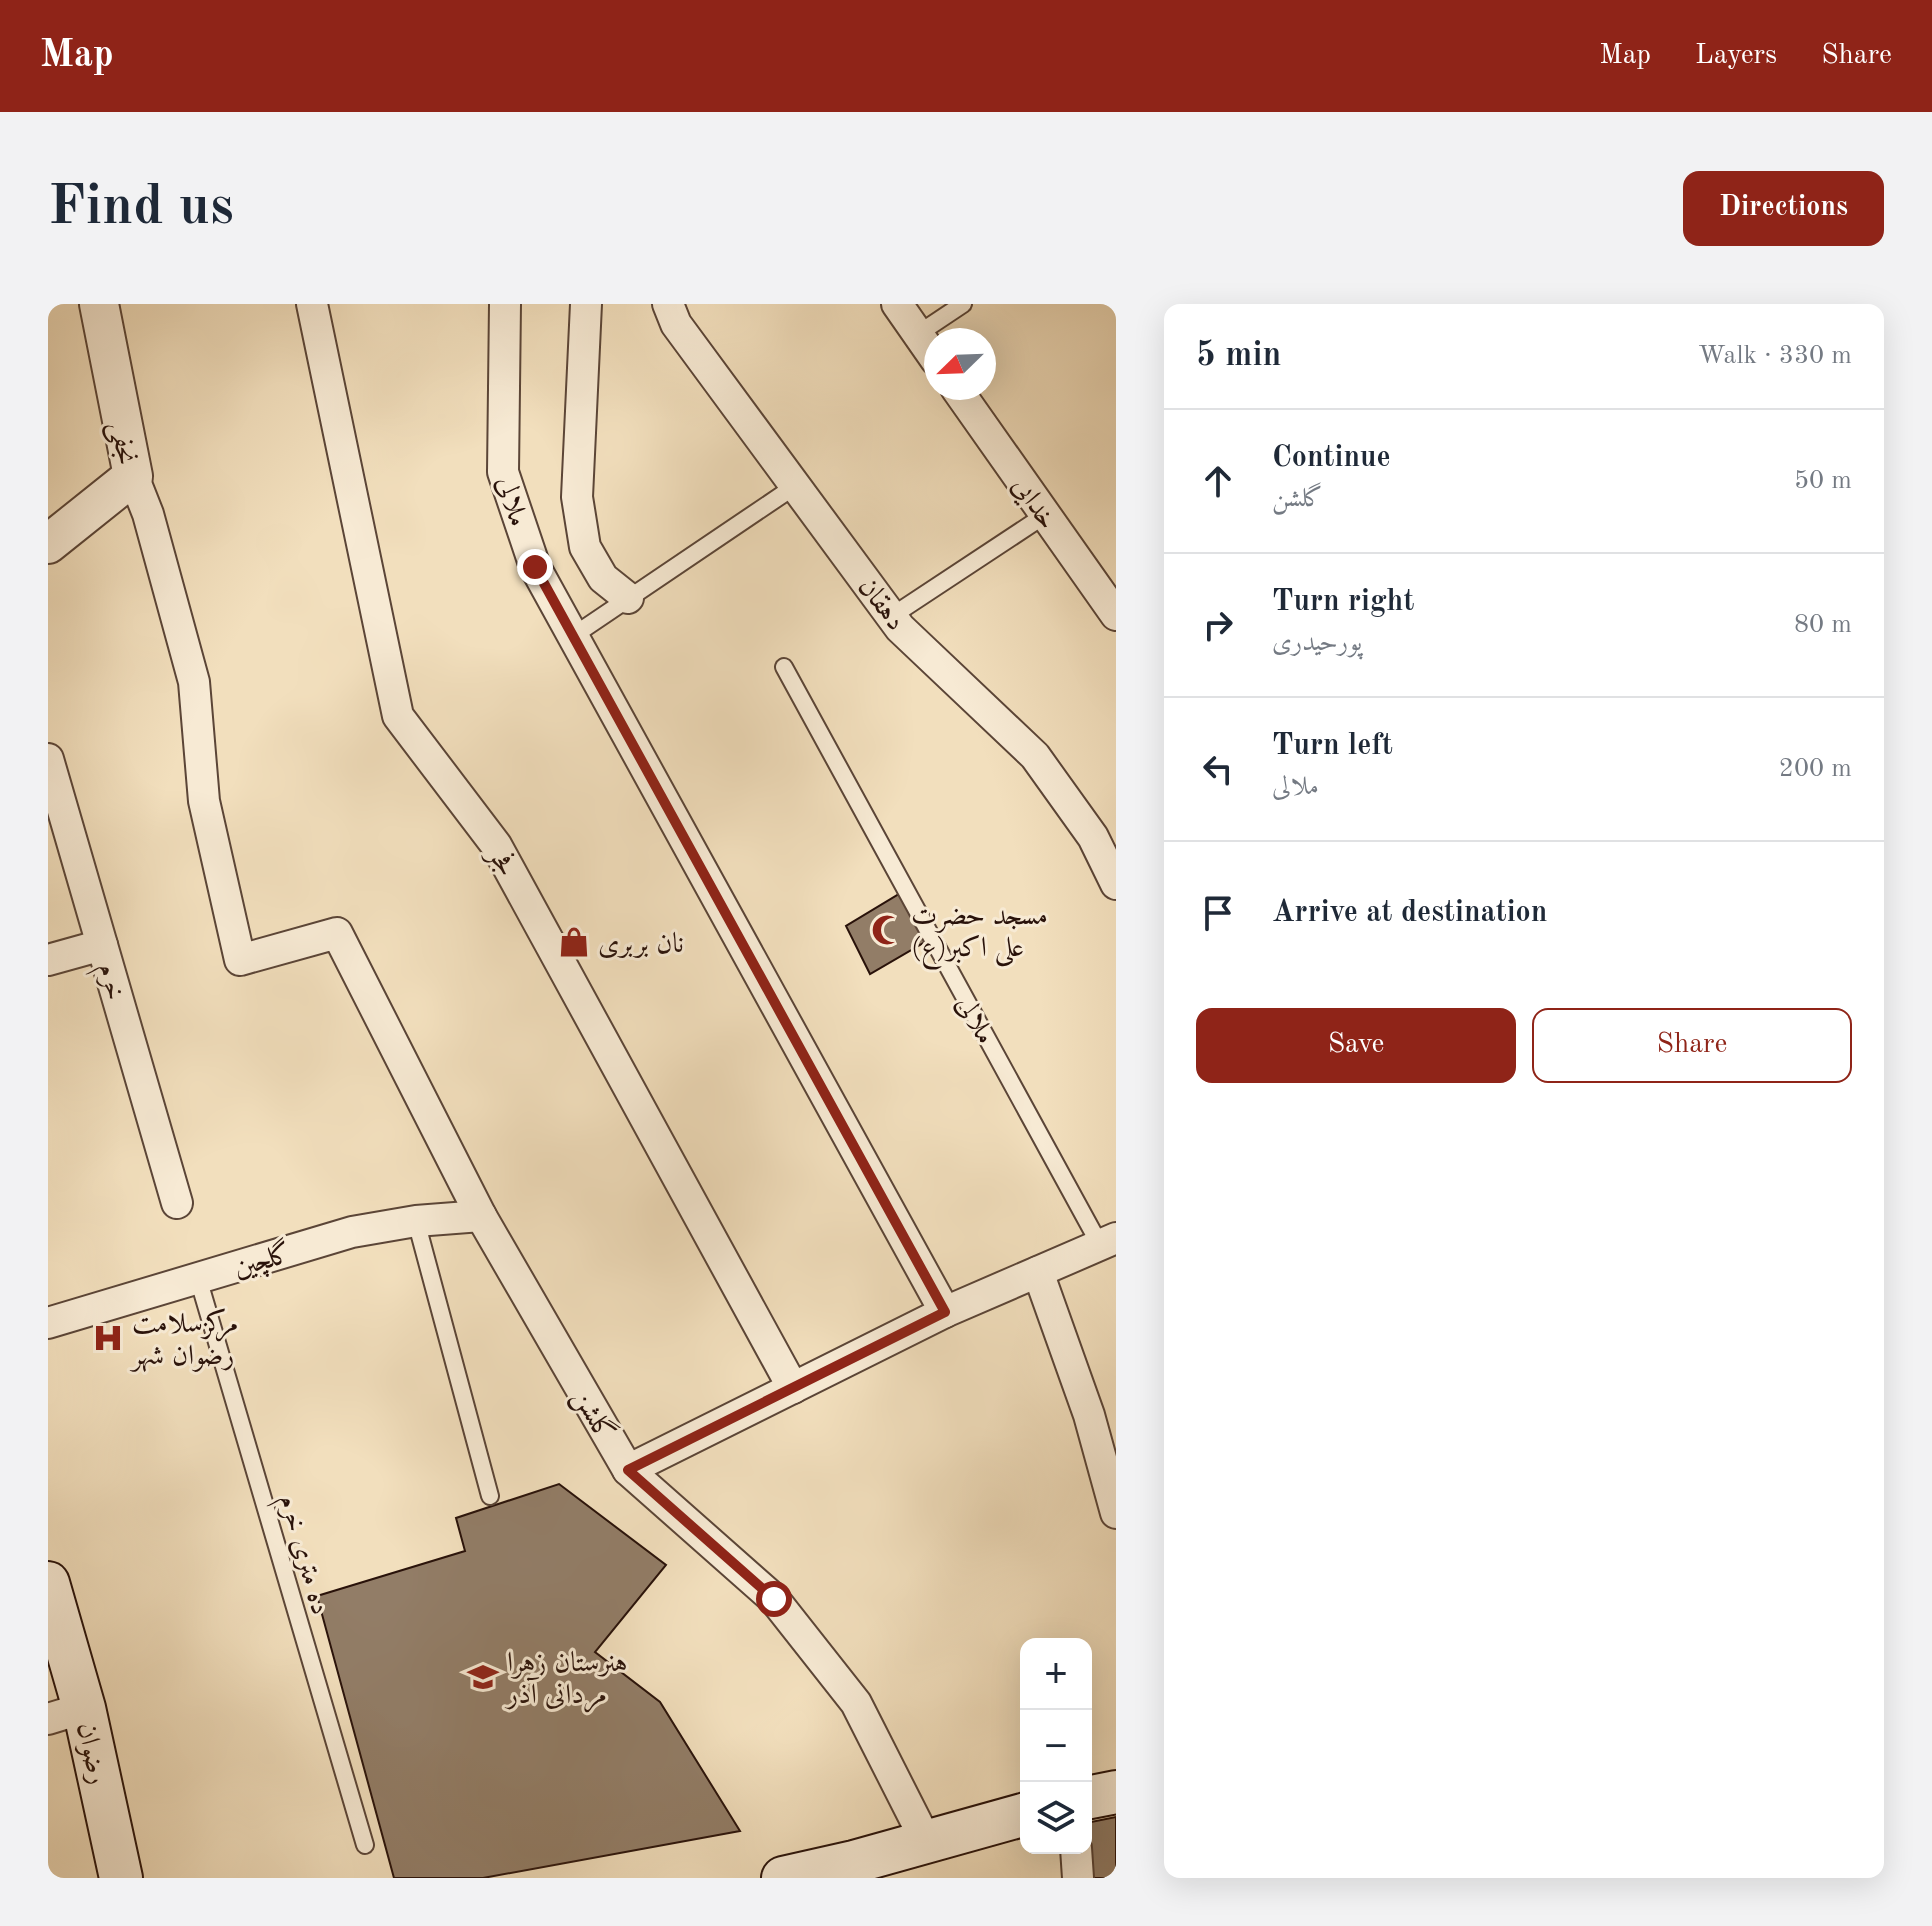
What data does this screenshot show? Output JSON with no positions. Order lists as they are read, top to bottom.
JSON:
{
  "streets": {
    "main road": ["رضوان"],
    "street": [
      "نجفی",
      "ملالی",
      "خدایی",
      "دهقان",
      "فجر",
      "خرم",
      "گلچین",
      "گلشن"
    ],
    "lane": ["ده متری خرم"]
  },
  "crossings": [
    ["نجفی", "گلشن"],
    ["گلچین", "گلشن"],
    ["گلچین", "ده متری خرم"]
  ],
  "places": {
    "mosque": ["مسجد حضرت علی اکبر(ع)"],
    "shop": ["نان بربری"],
    "hospital": ["مرکزسلامت رضوان شهر"],
    "school or university": ["هنرستان زهرا مردانی آذر"]
  },
  "north": "bottom left",
  "page": {
    "header": "Map",
    "nav": ["Map", "Layers", "Share"],
    "buttons": [
      "Directions",
      ["Save", "Share"]
    ],
    "title": "Find us",
    "heading": ["5 min", "Walk · 330 m"],
    "list": [
      ["Continue", "گلشن", "50 m"],
      ["Turn right", "پورحیدری", "80 m"],
      ["Turn left", "ملالی", "200 m"],
      "Arrive at destination"
    ],
    "map_buttons": ["+", "−"]
  }
}
